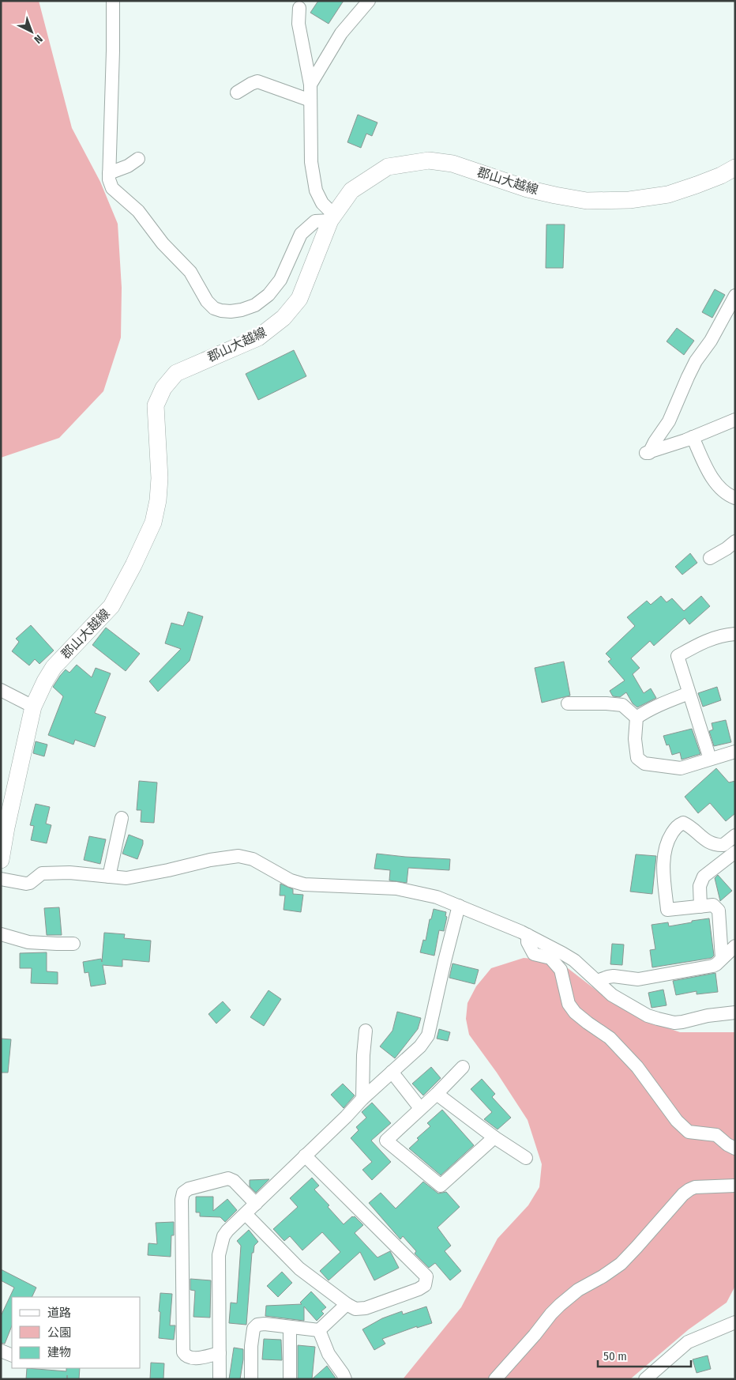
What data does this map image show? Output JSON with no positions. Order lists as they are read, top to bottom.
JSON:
{
  "streets": {
    "main road": ["郡山大越線"]
  },
  "legend": ["道路", "公園", "建物"],
  "scale_bar": "50 m",
  "north": "bottom right"
}
